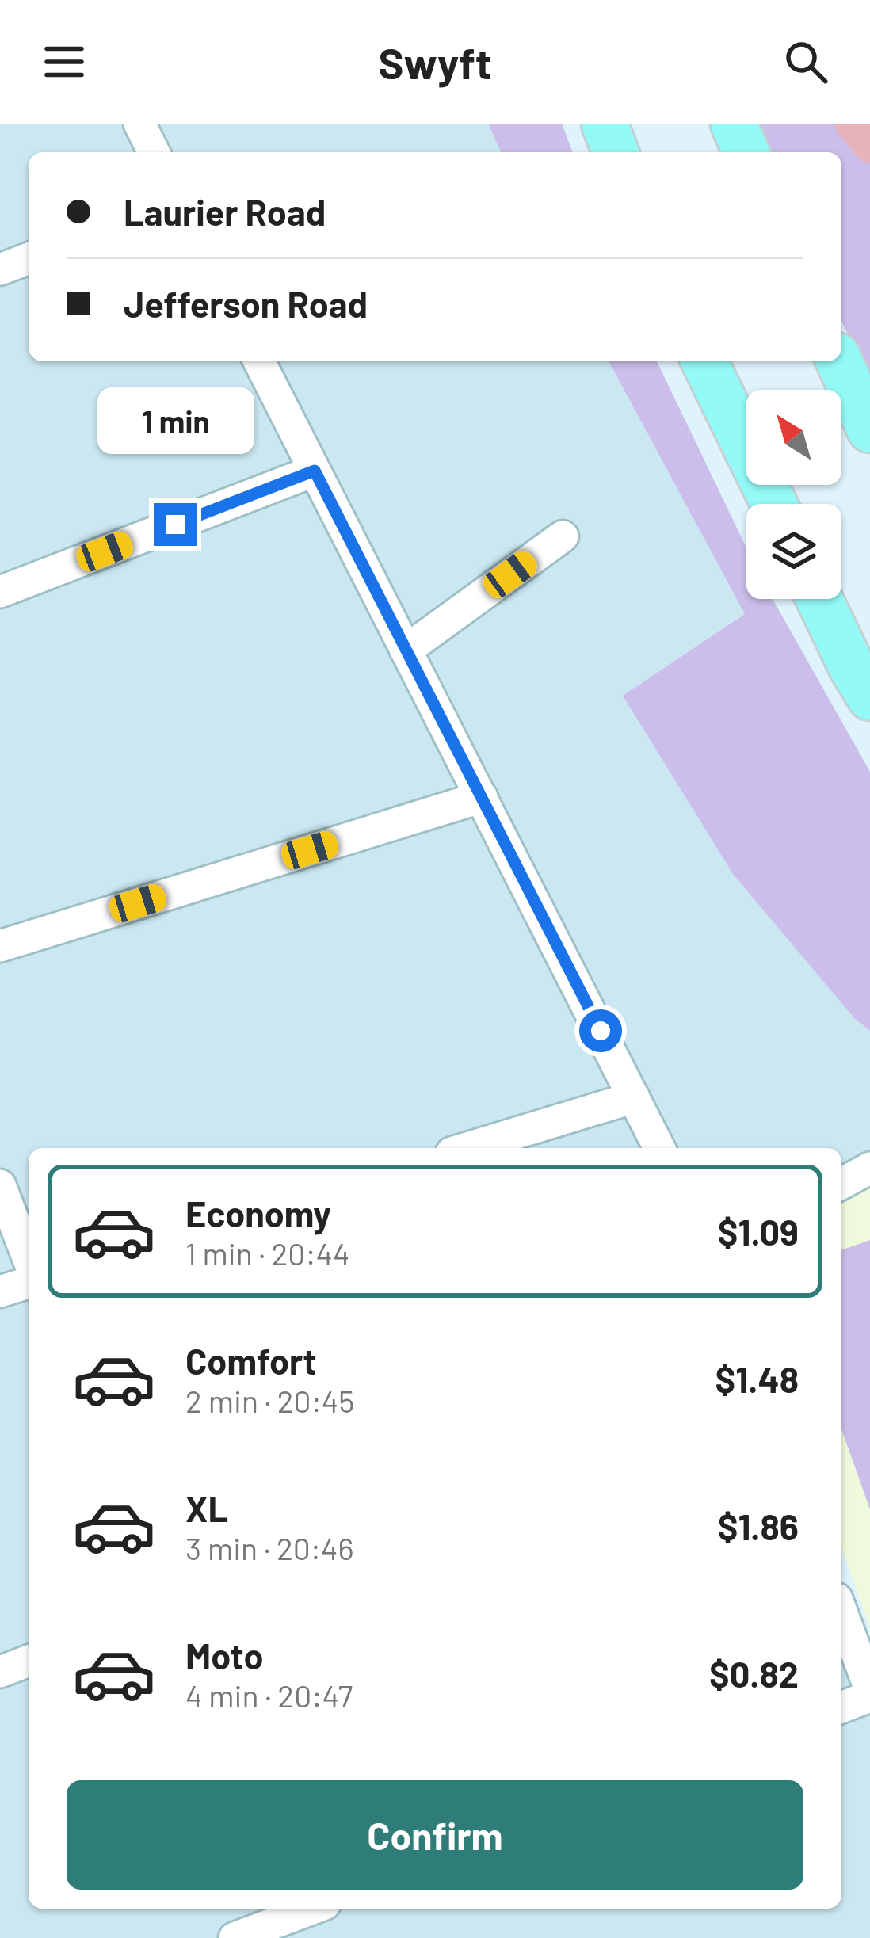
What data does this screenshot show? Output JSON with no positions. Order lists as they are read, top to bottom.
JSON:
{
  "north": "top left",
  "page": {
    "header": "Swyft",
    "banner": ["Laurier Road", "Jefferson Road"],
    "bubble": "1 min",
    "list": [
      {
        "name": "Economy",
        "note": "1 min · 20:44",
        "value": "$1.09"
      },
      {
        "name": "Comfort",
        "note": "2 min · 20:45",
        "value": "$1.48"
      },
      {
        "name": "XL",
        "note": "3 min · 20:46",
        "value": "$1.86"
      },
      {
        "name": "Moto",
        "note": "4 min · 20:47",
        "value": "$0.82"
      }
    ],
    "buttons": "Confirm"
  }
}
